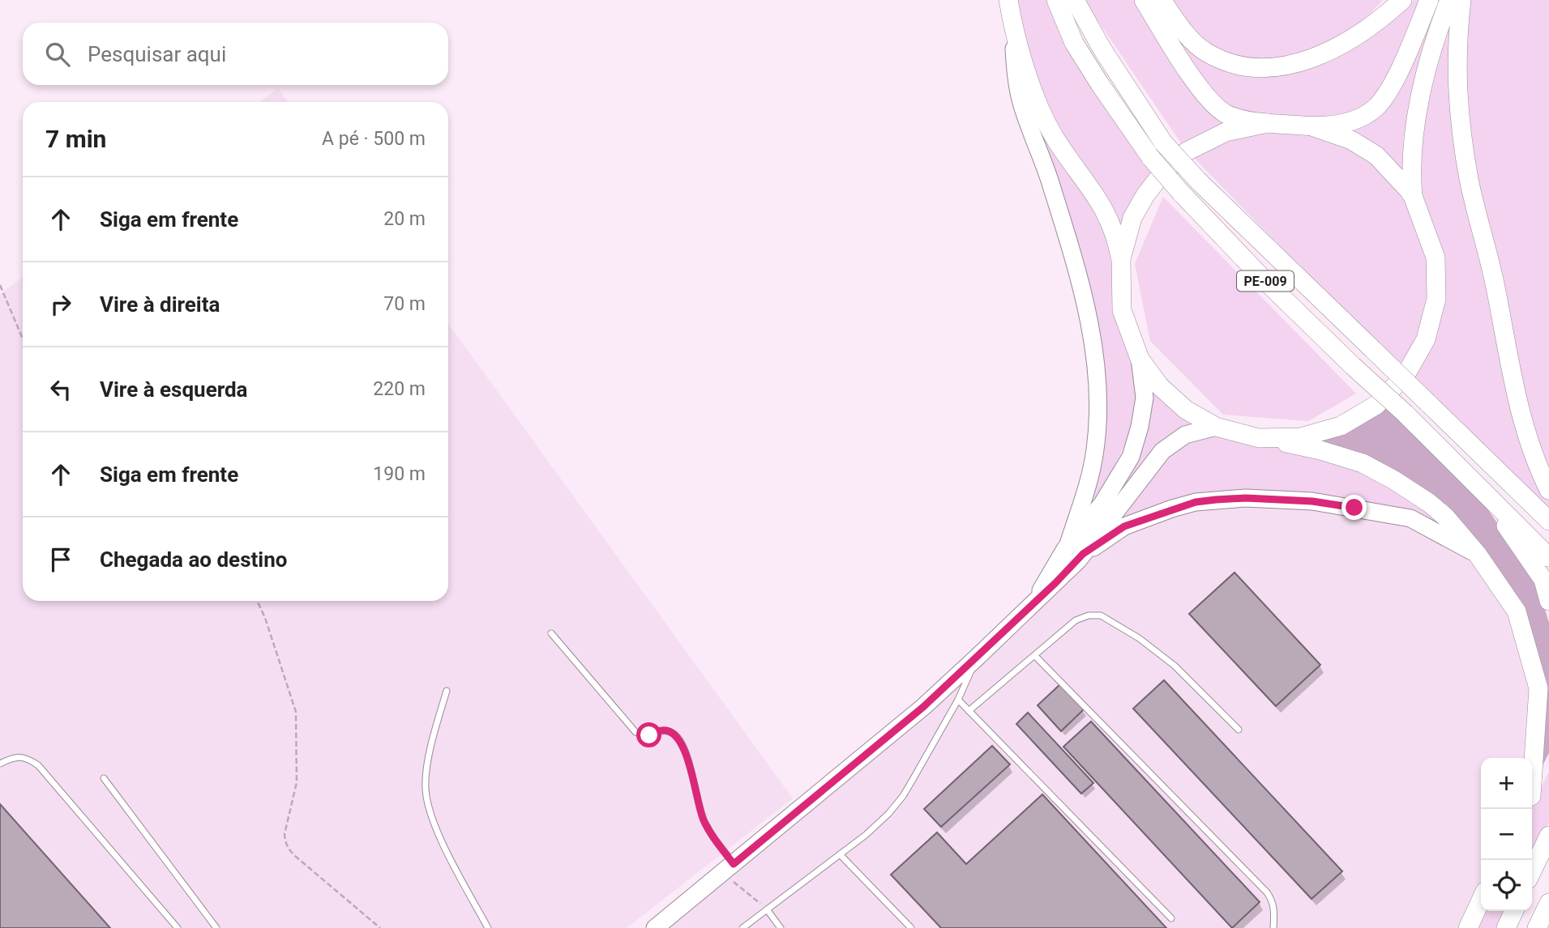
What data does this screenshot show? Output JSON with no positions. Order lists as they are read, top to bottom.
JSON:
{
  "streets": {
    "highway": ["PE-009"]
  },
  "page": {
    "search": "Pesquisar aqui",
    "heading": ["7 min", "A pé · 500 m"],
    "list": [
      ["Siga em frente", "20 m"],
      ["Vire à direita", "70 m"],
      ["Vire à esquerda", "220 m"],
      ["Siga em frente", "190 m"],
      "Chegada ao destino"
    ],
    "map_buttons": ["+", "−"]
  }
}
